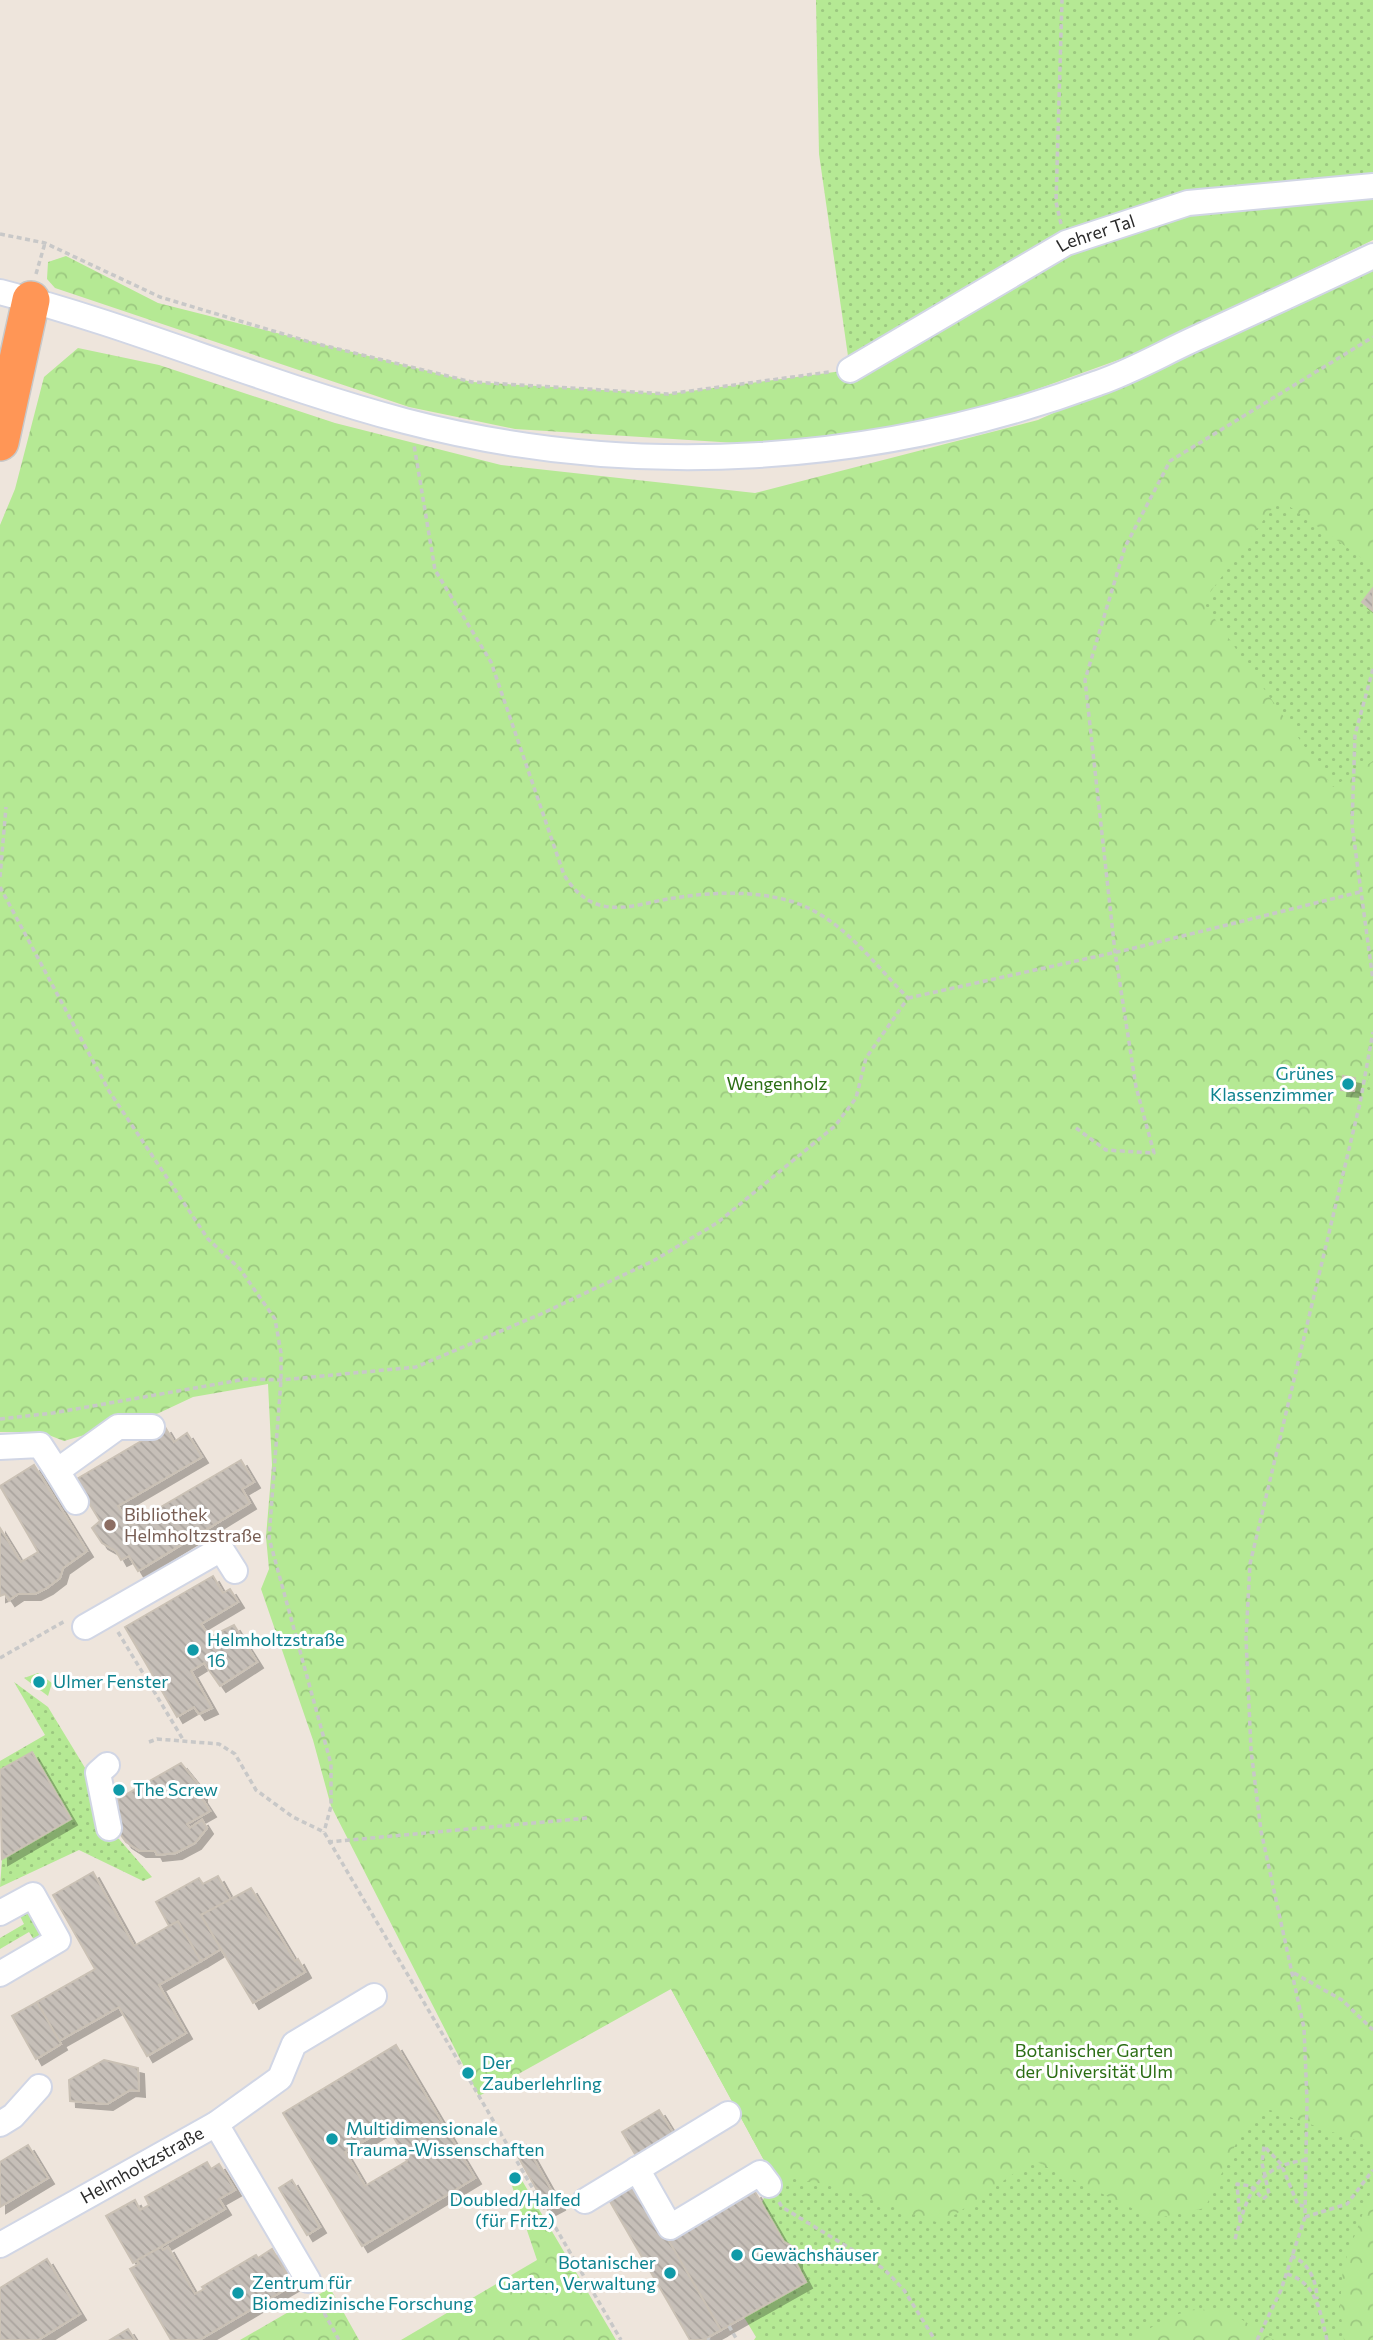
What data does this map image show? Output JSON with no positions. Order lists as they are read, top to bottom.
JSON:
{
  "streets": {
    "street": ["Lehrer Tal", "Helmholtzstraße"]
  },
  "parks": ["Wengenholz", "Botanischer Garten der Universität Ulm"],
  "places": [
    "Grünes Klassenzimmer",
    "Bibliothek Helmholtzstraße",
    "Helmholtzstraße 16",
    "Ulmer Fenster",
    "The Screw",
    "Der Zauberlehrling",
    "Multidimensionale Trauma-Wissenschaften",
    "Doubled/Halfed (für Fritz)",
    "Gewächshäuser",
    "Botanischer Garten, Verwaltung",
    "Zentrum für Biomedizinische Forschung"
  ]
}
